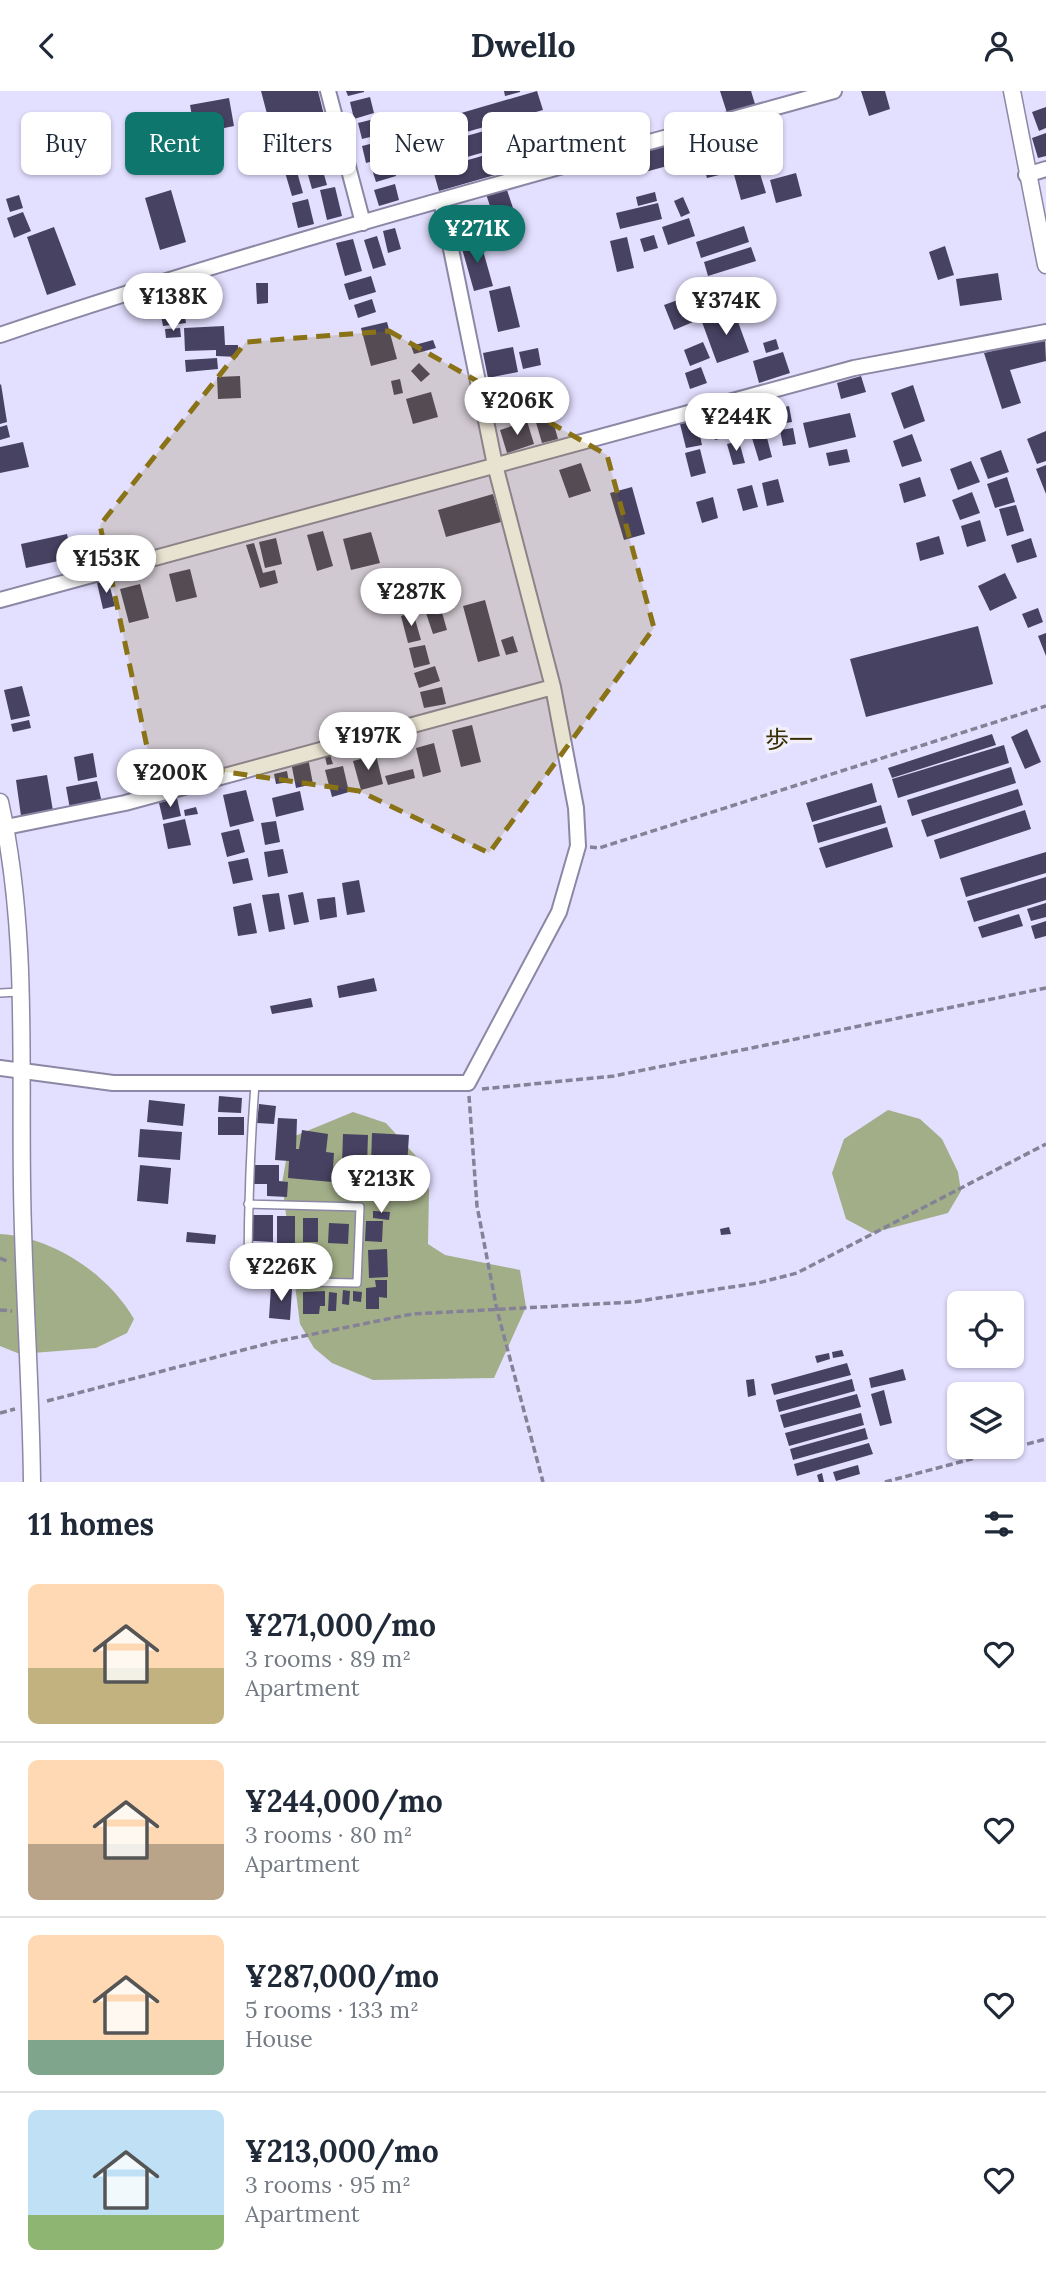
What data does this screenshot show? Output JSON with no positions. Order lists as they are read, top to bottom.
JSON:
{
  "districts": ["歩一"],
  "page": {
    "header": "Dwello",
    "chip": [
      "Buy",
      "Rent",
      "Filters",
      "New",
      "Apartment",
      "House"
    ],
    "price": [
      "¥271K",
      "¥138K",
      "¥374K",
      "¥206K",
      "¥244K",
      "¥153K",
      "¥287K",
      "¥197K",
      "¥200K",
      "¥213K",
      "¥226K"
    ],
    "heading": "11 homes",
    "list": [
      {
        "name": "¥271,000/mo",
        "note": "3 rooms · 89 m² · Apartment"
      },
      {
        "name": "¥244,000/mo",
        "note": "3 rooms · 80 m² · Apartment"
      },
      {
        "name": "¥287,000/mo",
        "note": "5 rooms · 133 m² · House"
      },
      {
        "name": "¥213,000/mo",
        "note": "3 rooms · 95 m² · Apartment"
      }
    ]
  }
}
